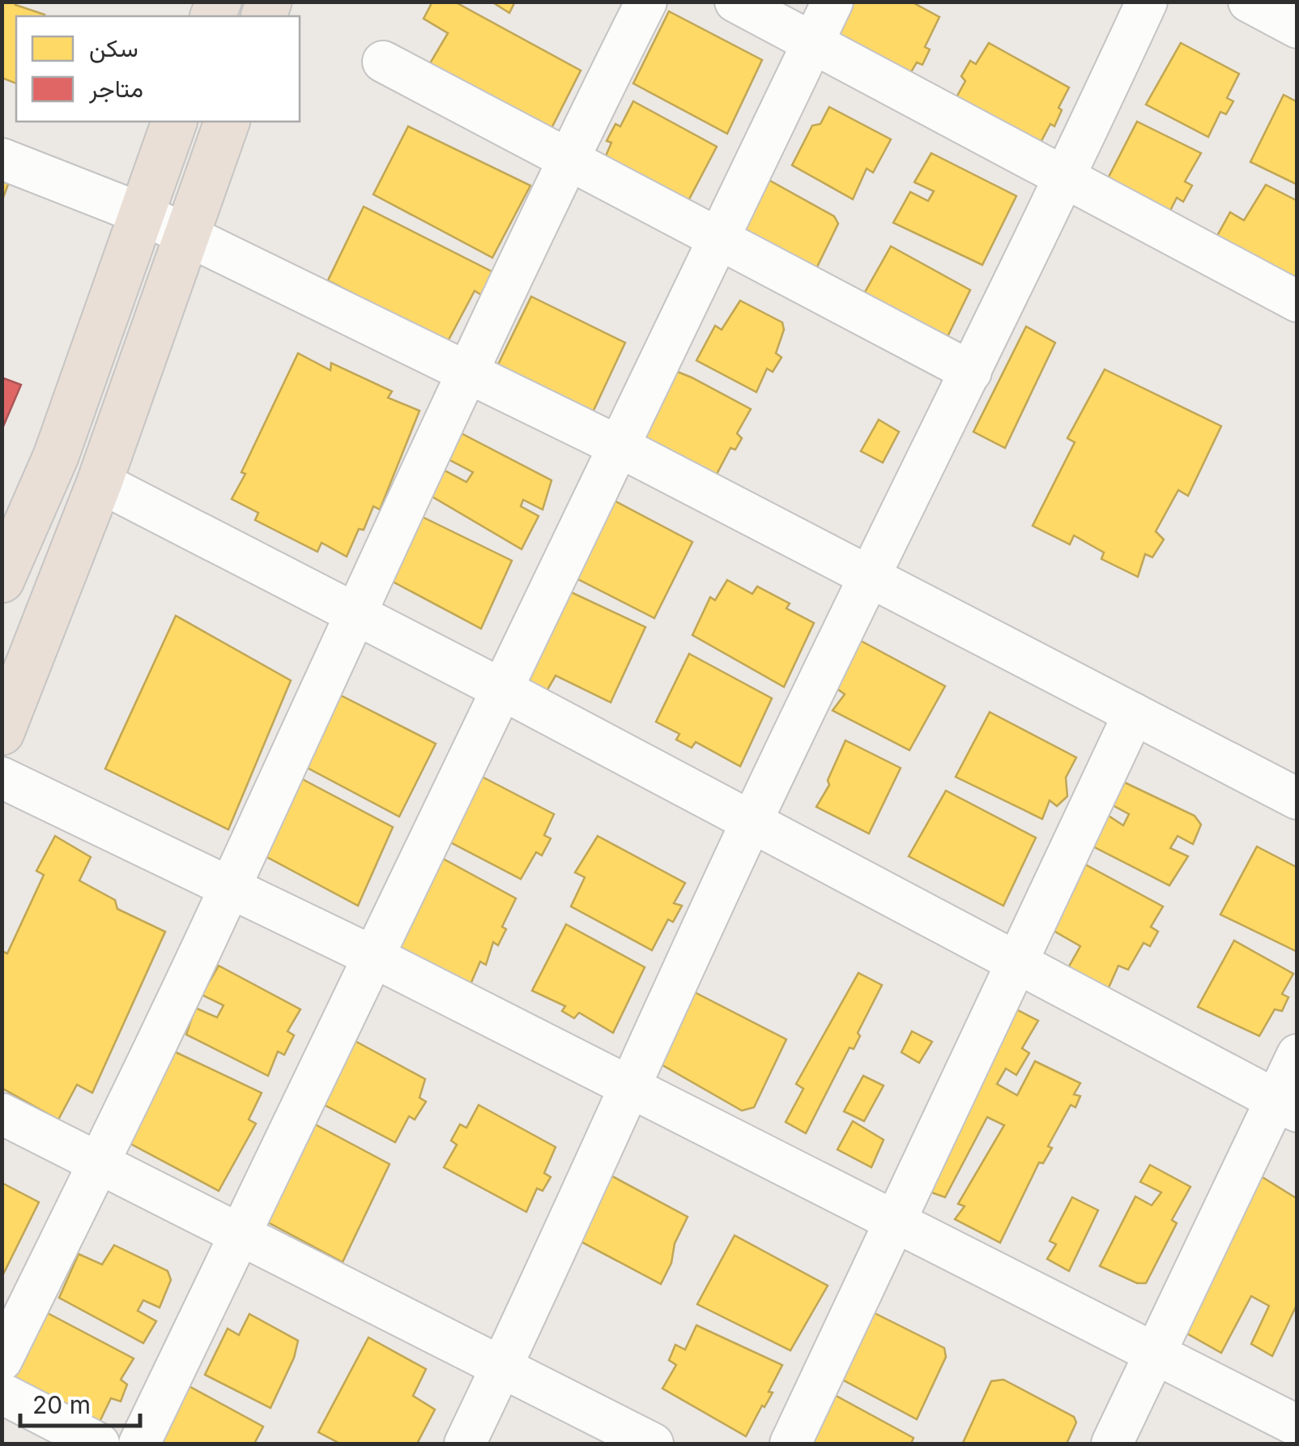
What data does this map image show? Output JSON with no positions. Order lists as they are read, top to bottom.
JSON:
{
  "legend": ["سكن", "متاجر"],
  "scale_bar": "20 m"
}
